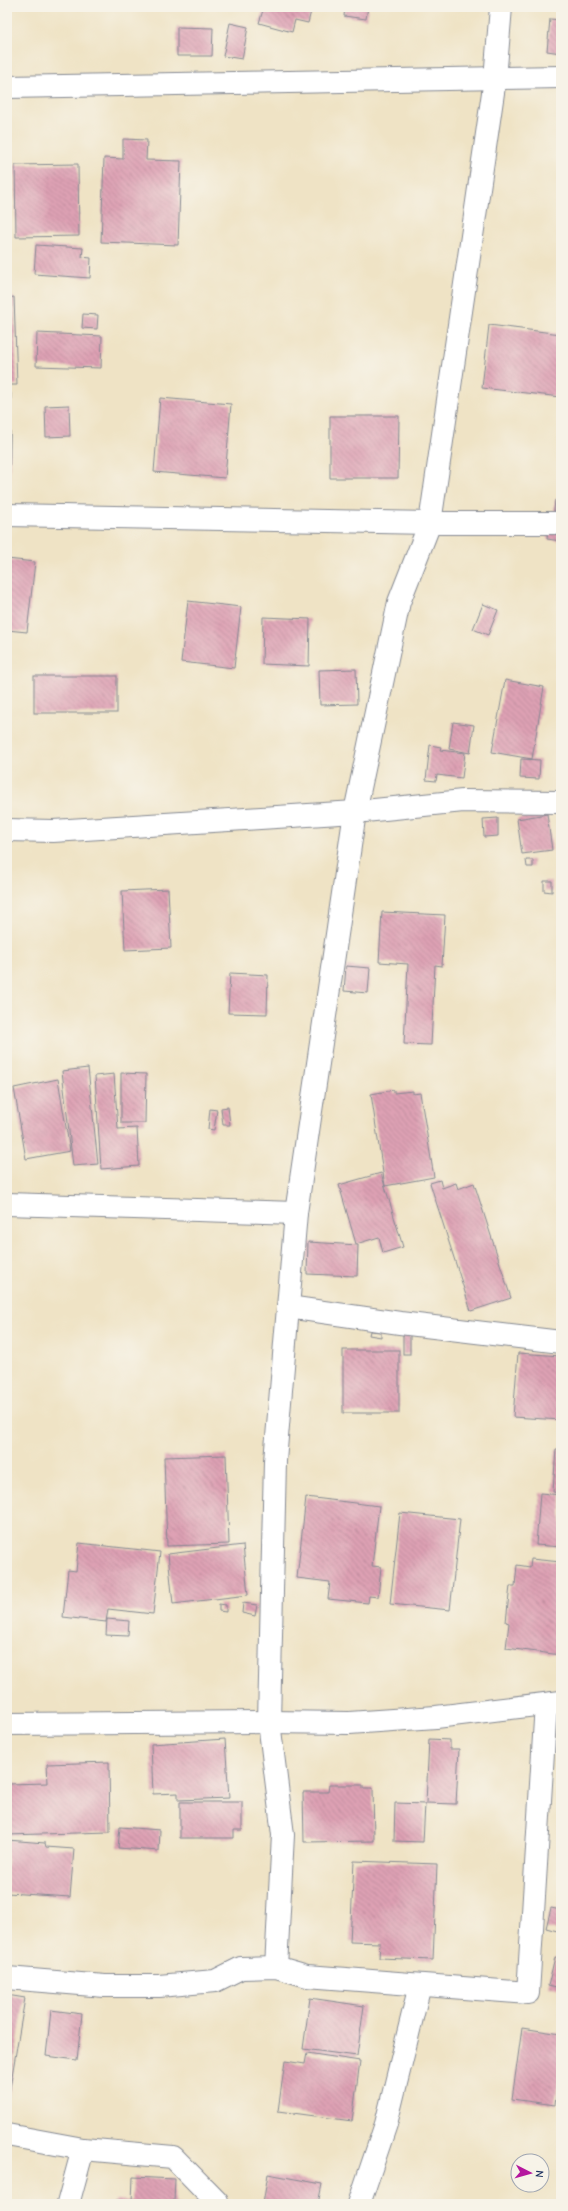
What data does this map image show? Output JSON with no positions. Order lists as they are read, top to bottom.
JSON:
{
  "north": "right"
}
